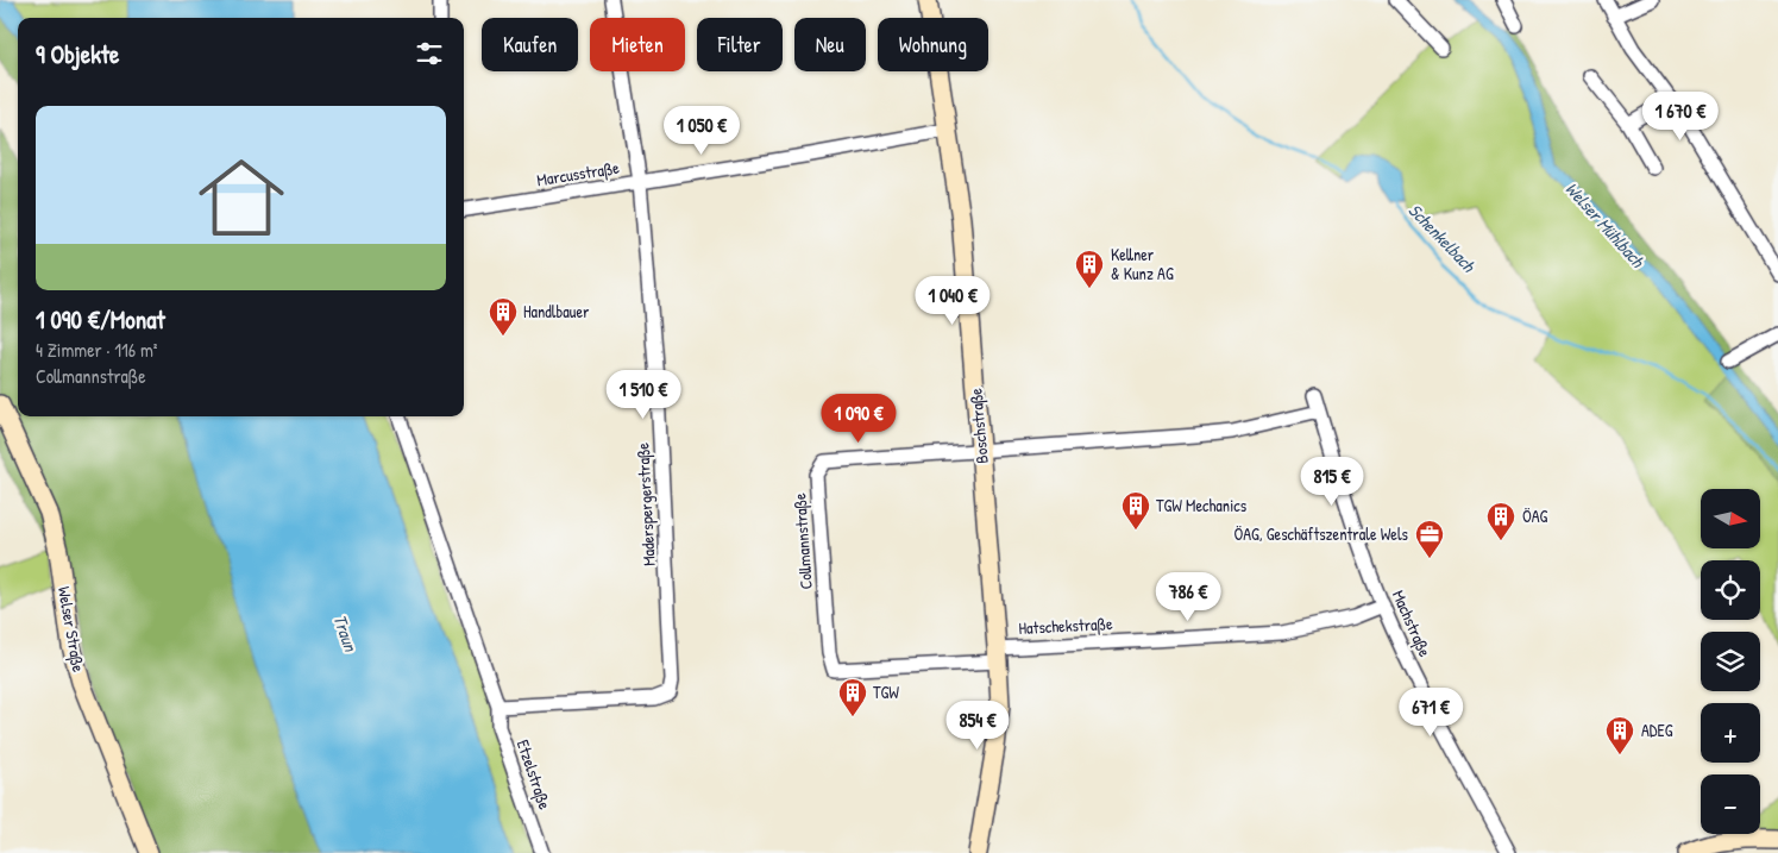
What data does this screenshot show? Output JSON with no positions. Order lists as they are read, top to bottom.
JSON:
{
  "streets": {
    "main road": ["Boschstraße", "Welser Straße"],
    "street": [
      "Marcusstraße",
      "Maderspergerstraße",
      "Collmannstraße",
      "Machstraße",
      "Hatschekstraße",
      "Etzelstraße"
    ]
  },
  "crossings": [
    ["Marcusstraße", "Boschstraße"],
    ["Marcusstraße", "Maderspergerstraße"],
    ["Boschstraße", "Collmannstraße"],
    ["Boschstraße", "Hatschekstraße"],
    ["Maderspergerstraße", "Etzelstraße"],
    ["Collmannstraße", "Machstraße"],
    ["Collmannstraße", "Hatschekstraße"],
    ["Machstraße", "Hatschekstraße"]
  ],
  "water": ["Welser Mühlbach", "Schenkelbach", "Traun"],
  "places": {
    "building": [
      "Kellner & Kunz AG",
      "Handlbauer",
      "TGW Mechanics",
      "ÖAG",
      "TGW",
      "ADEG"
    ],
    "office": ["ÖAG, Geschäftszentrale Wels"]
  },
  "north": "right",
  "page": {
    "chip": [
      "Kaufen",
      "Mieten",
      "Filter",
      "Neu",
      "Wohnung"
    ],
    "heading": "9 Objekte",
    "list": [
      {
        "name": "1 090 €/Monat",
        "note": "4 Zimmer · 116 m² · Collmannstraße"
      }
    ],
    "price": [
      "1 670 €",
      "1 050 €",
      "1 040 €",
      "1 510 €",
      "1 090 €",
      "815 €",
      "786 €",
      "671 €",
      "854 €"
    ],
    "map_buttons": ["+", "−"]
  }
}
